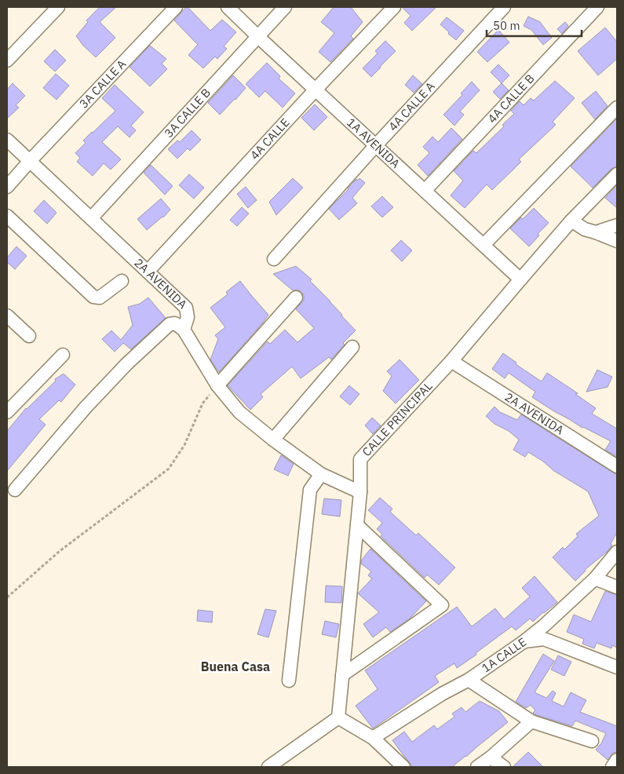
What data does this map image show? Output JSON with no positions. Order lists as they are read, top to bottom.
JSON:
{
  "streets": {
    "street": [
      "3A CALLE A",
      "4A CALLE B",
      "4A CALLE A",
      "3A CALLE B",
      "4A CALLE",
      "1A AVENIDA",
      "2A AVENIDA",
      "CALLE PRINCIPAL",
      "1A CALLE"
    ]
  },
  "crossings": [
    ["3A CALLE A", "2A AVENIDA"],
    ["4A CALLE B", "1A AVENIDA"],
    ["4A CALLE A", "1A AVENIDA"],
    ["3A CALLE B", "1A AVENIDA"],
    ["3A CALLE B", "2A AVENIDA"],
    ["4A CALLE", "1A AVENIDA"],
    ["4A CALLE", "2A AVENIDA"],
    ["1A AVENIDA", "CALLE PRINCIPAL"],
    ["2A AVENIDA", "CALLE PRINCIPAL"]
  ],
  "districts": ["Buena Casa"],
  "scale_bar": "50 m"
}
